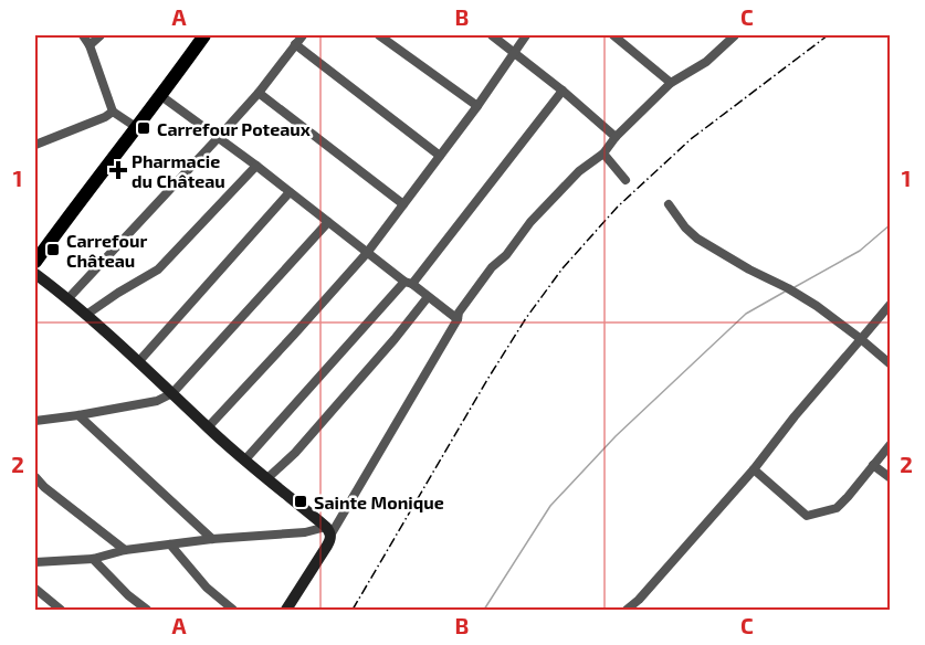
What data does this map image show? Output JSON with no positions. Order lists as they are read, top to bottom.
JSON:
{
  "places": {
    "transit": ["Carrefour Poteaux", "Carrefour Château", "Sainte Monique"],
    "health": ["Pharmacie du Château"]
  },
  "grid": {
    "columns": ["A", "B", "C"],
    "rows": ["1", "2"]
  }
}
